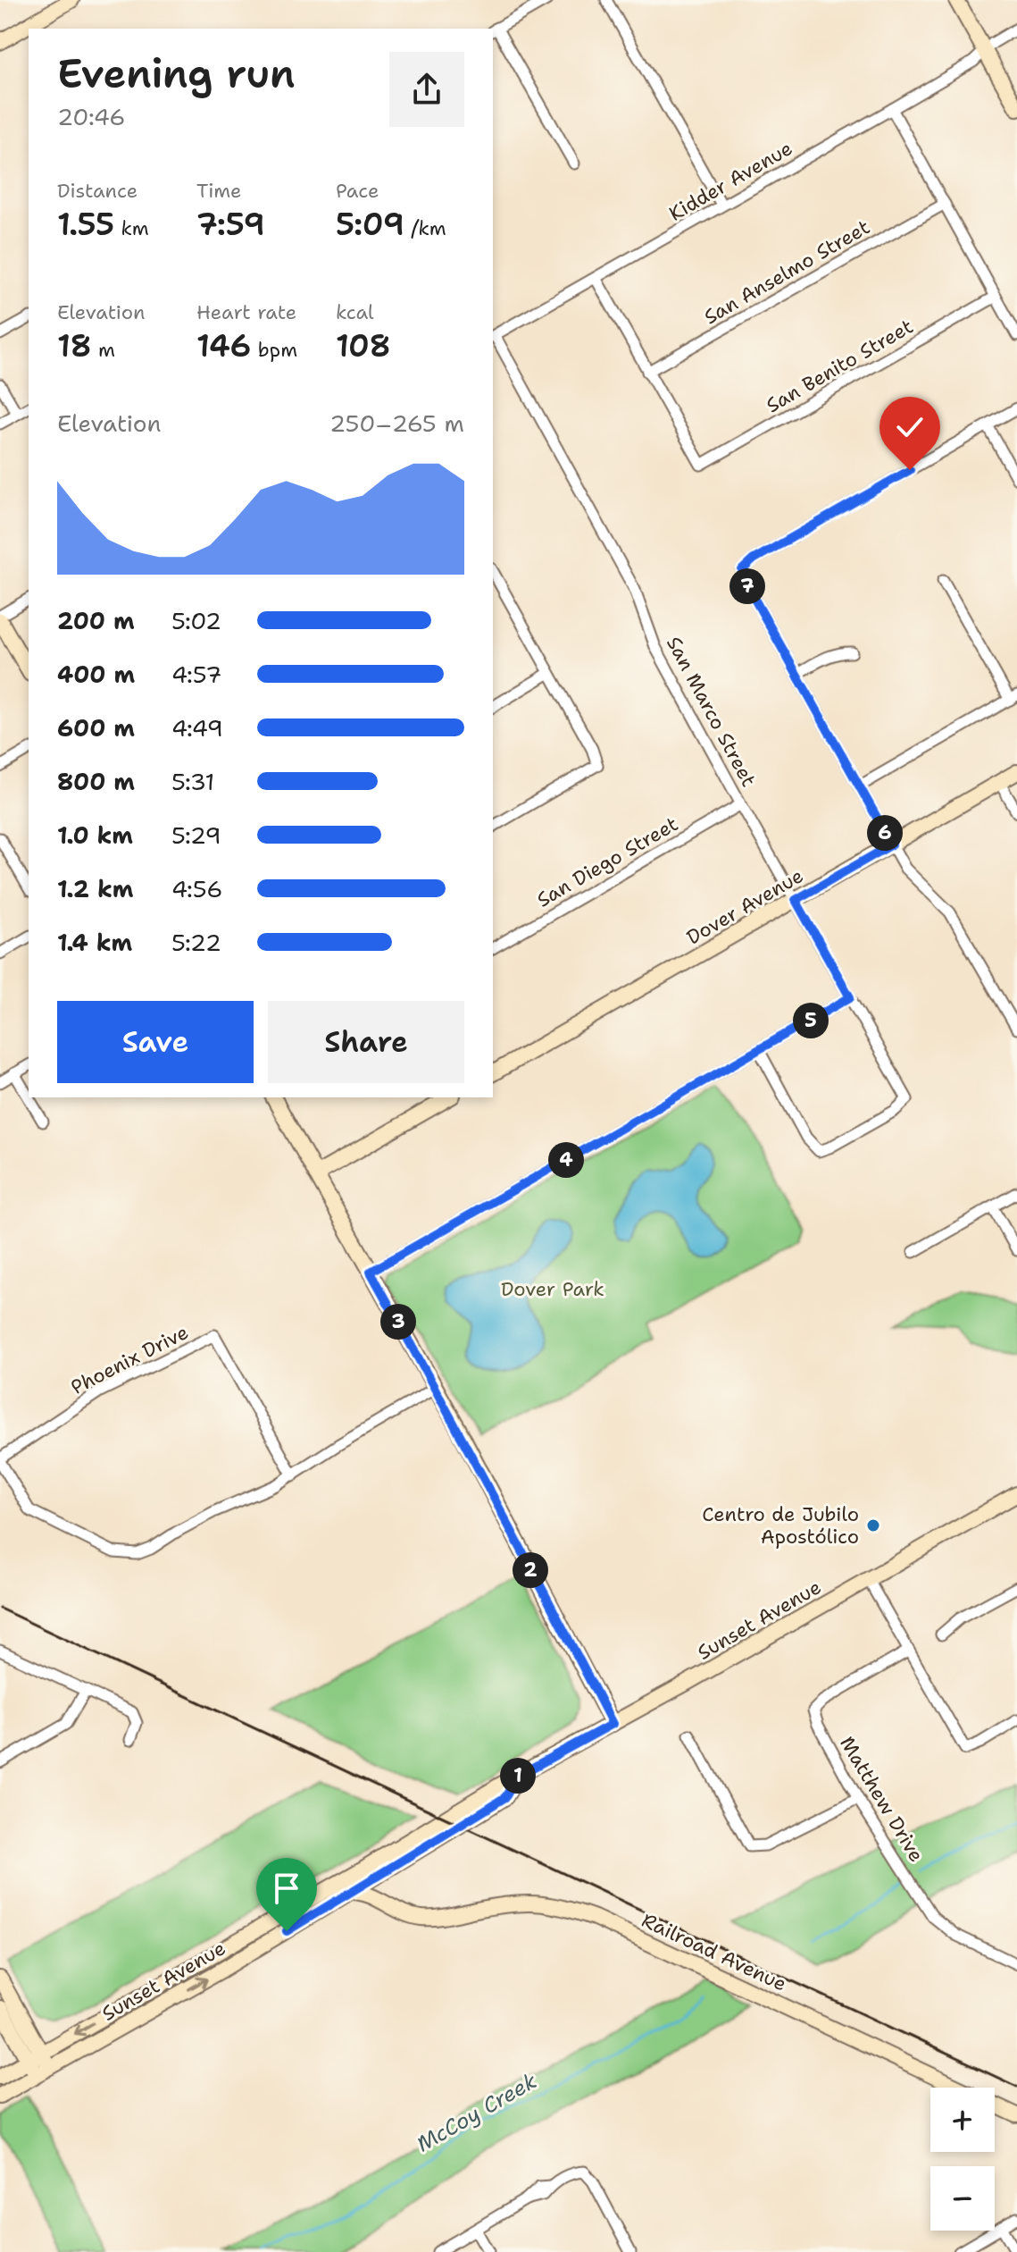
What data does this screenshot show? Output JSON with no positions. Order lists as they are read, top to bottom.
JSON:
{
  "streets": {
    "main road": ["Dover Avenue", "Sunset Avenue", "Railroad Avenue"],
    "street": [
      "Kidder Avenue",
      "San Anselmo Street",
      "San Benito Street",
      "San Marco Street",
      "San Diego Street",
      "Phoenix Drive",
      "Matthew Drive"
    ]
  },
  "crossings": [
    ["Kidder Avenue", "San Marco Street"],
    ["San Anselmo Street", "San Benito Street"],
    ["San Marco Street", "San Diego Street"],
    ["San Marco Street", "Dover Avenue"],
    ["Sunset Avenue", "Railroad Avenue"]
  ],
  "water": ["McCoy Creek"],
  "parks": ["Dover Park"],
  "places": ["Centro de Jubilo Apostólico"],
  "page": {
    "heading": ["Evening run", "20:46"],
    "stats": [
      ["Distance", "1.55 km"],
      ["Time", "7:59"],
      ["Pace", "5:09 /km"],
      ["Elevation", "18 m"],
      ["Heart rate", "146 bpm"],
      ["kcal", "108"]
    ],
    "chart": ["Elevation", "250–265 m"],
    "pins": [
      "7",
      "6",
      "5",
      "4",
      "3",
      "2",
      "1"
    ],
    "list": [
      {
        "name": "200 m",
        "note": "5:02"
      },
      {
        "name": "400 m",
        "note": "4:57"
      },
      {
        "name": "600 m",
        "note": "4:49"
      },
      {
        "name": "800 m",
        "note": "5:31"
      },
      {
        "name": "1.0 km",
        "note": "5:29"
      },
      {
        "name": "1.2 km",
        "note": "4:56"
      },
      {
        "name": "1.4 km",
        "note": "5:22"
      }
    ],
    "buttons": ["Save", "Share"],
    "map_buttons": ["+", "−"]
  }
}
